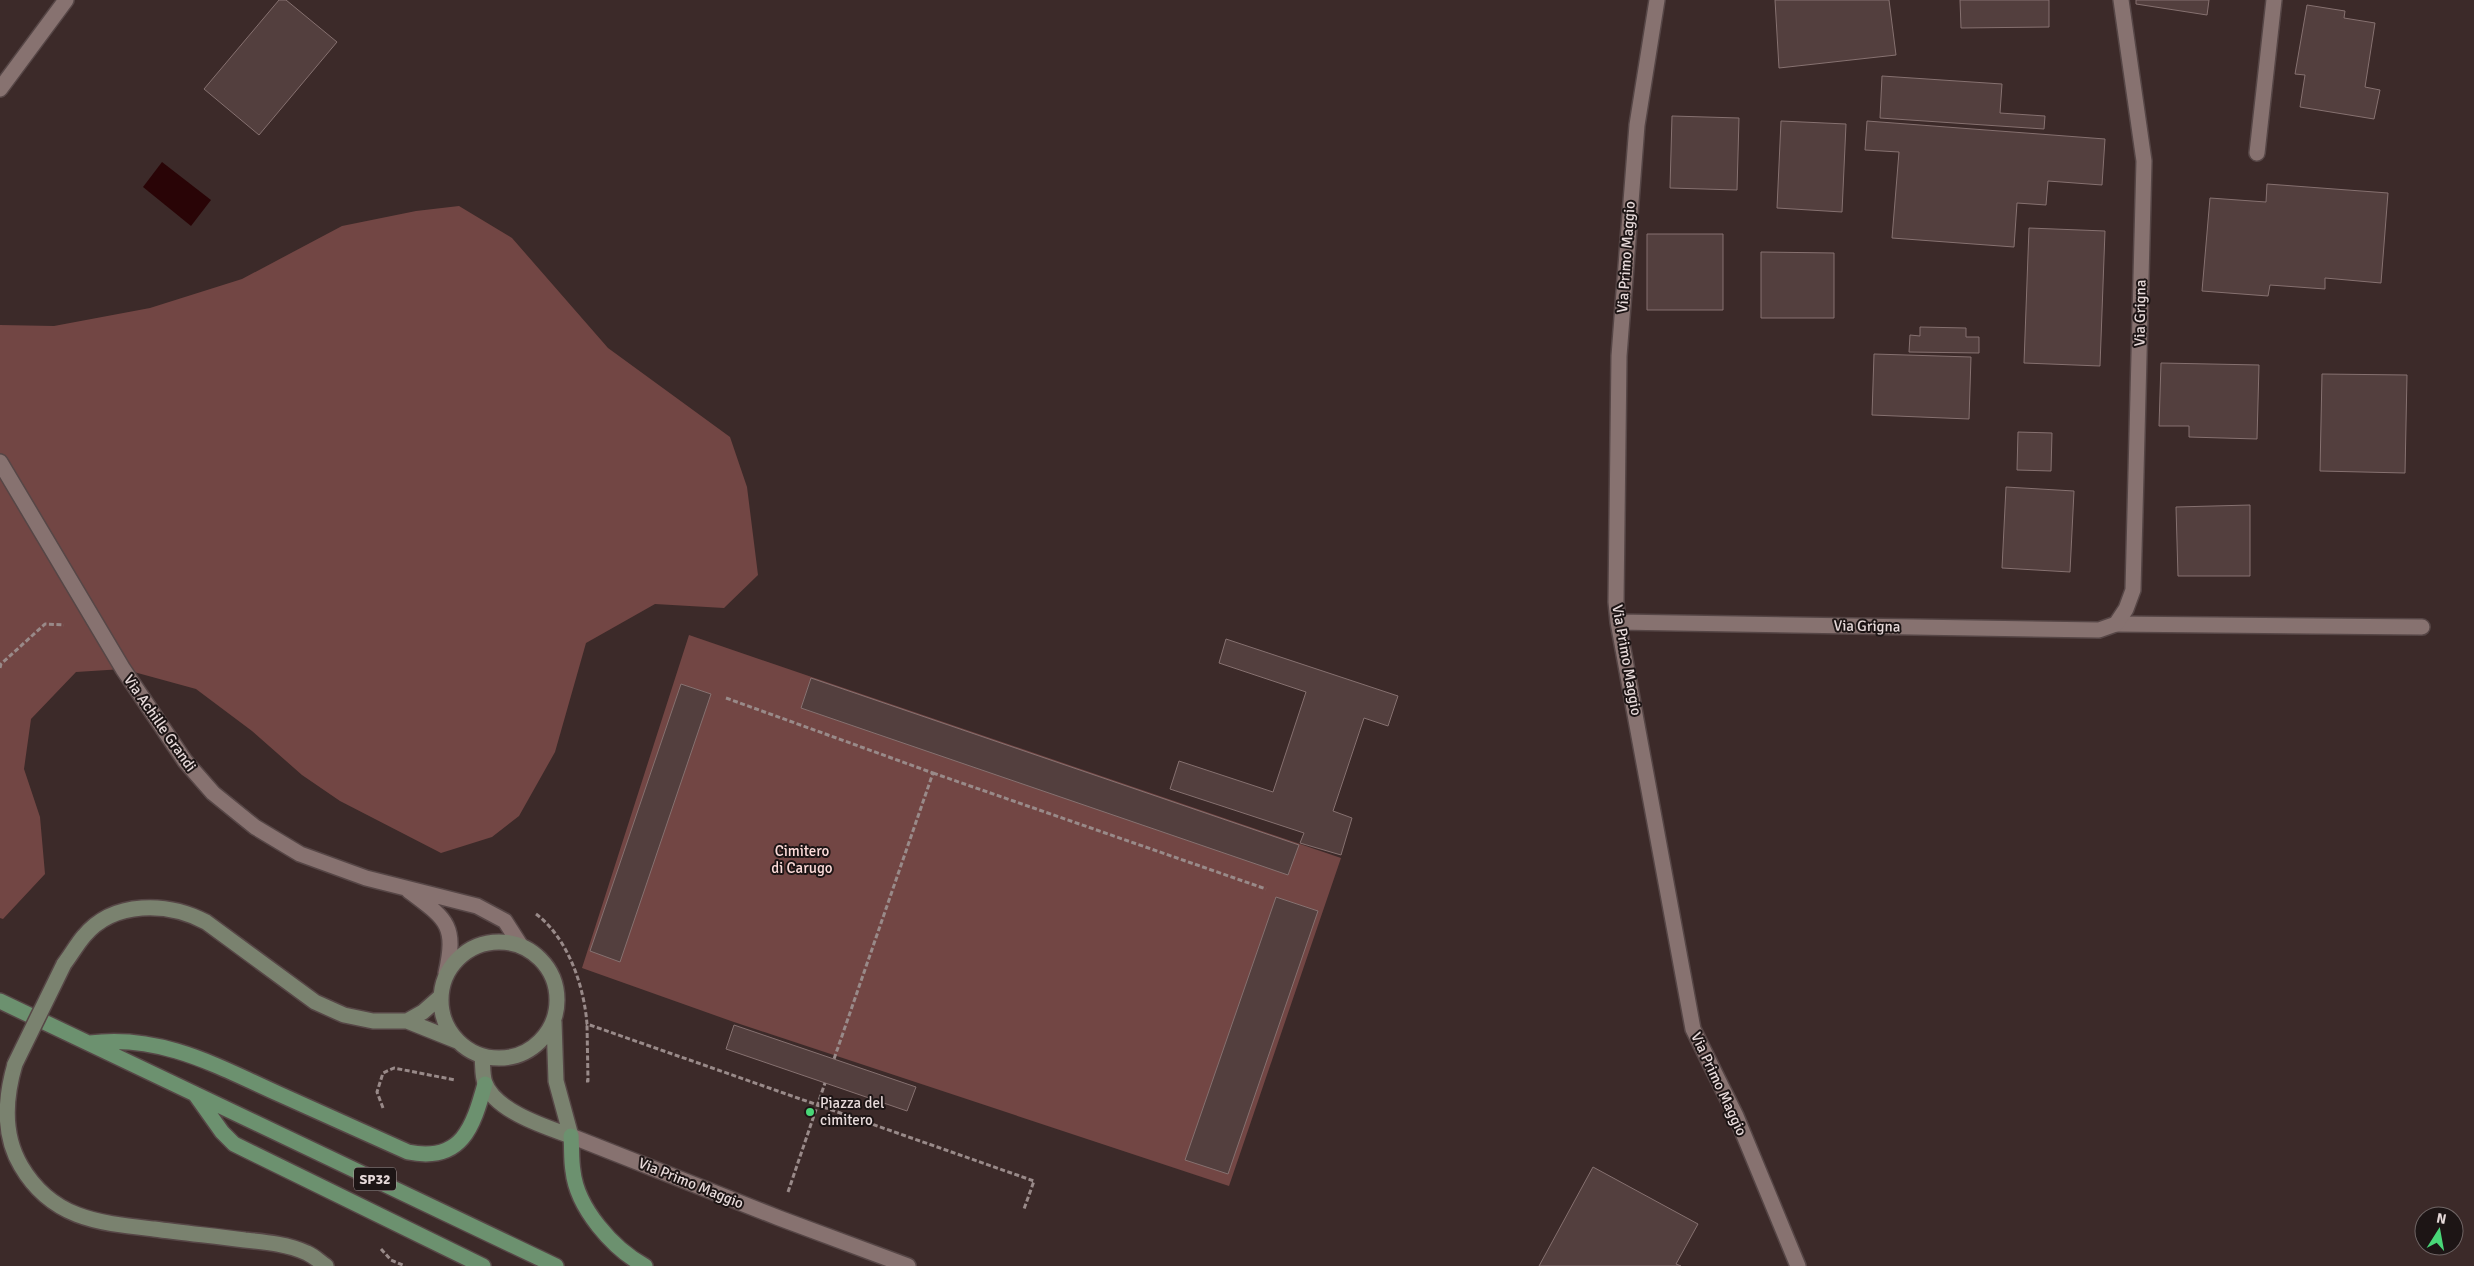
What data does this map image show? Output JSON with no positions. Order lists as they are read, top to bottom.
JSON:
{
  "streets": {
    "main road": ["SP32"],
    "street": ["Via Primo Maggio", "Via Grigna", "Via Achille Grandi"]
  },
  "crossings": [
    ["Via Primo Maggio", "Via Grigna"]
  ],
  "parks": ["Cimitero di Carugo"],
  "places": ["Piazza del cimitero"],
  "north": "top"
}
